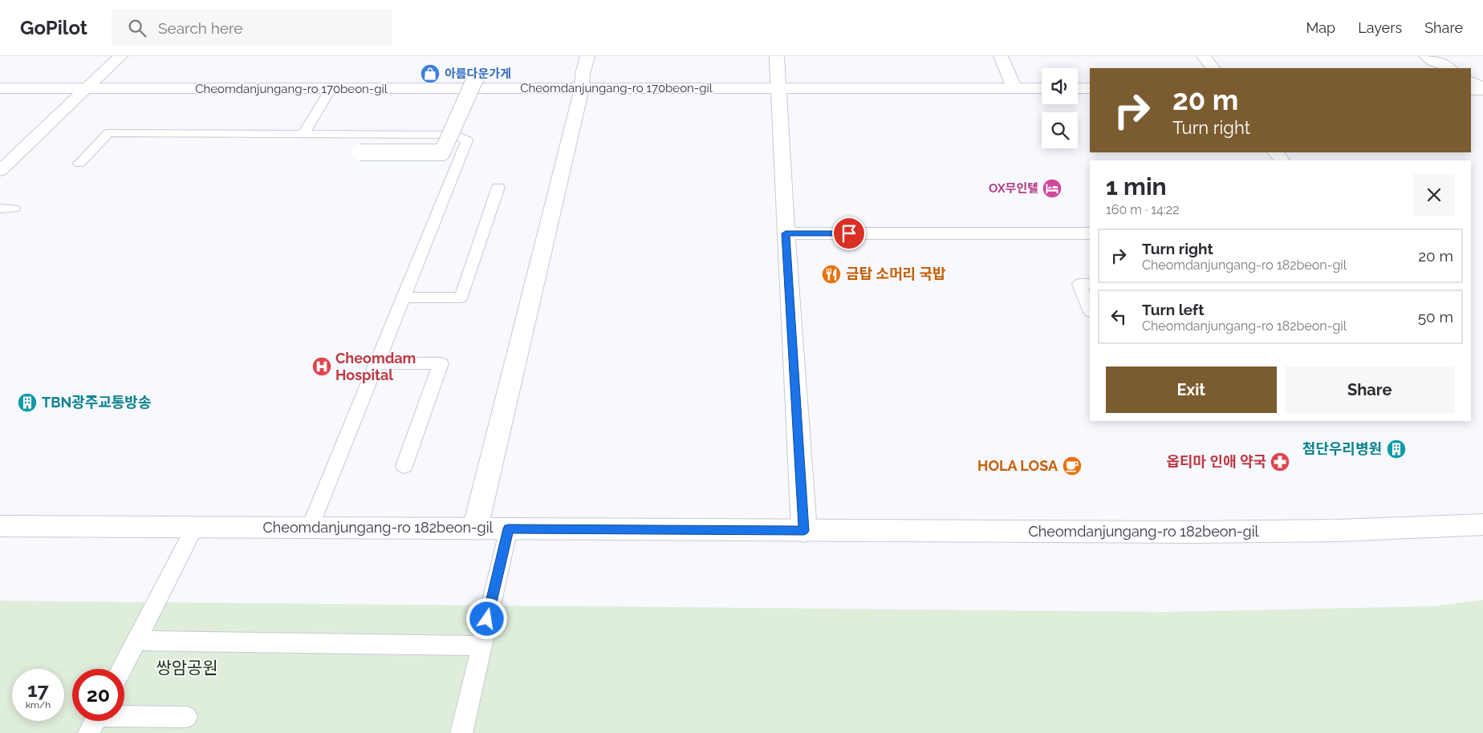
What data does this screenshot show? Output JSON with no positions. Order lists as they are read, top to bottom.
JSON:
{
  "streets": {
    "street": ["Cheomdanjungang-ro 170beon-gil", "Cheomdanjungang-ro 182beon-gil"]
  },
  "parks": ["쌍암공원"],
  "places": {
    "shop": ["아름다운가게"],
    "hotel": ["OX무인텔"],
    "restaurant": ["금탑 소머리 국밥"],
    "hospital": ["Cheomdam Hospital"],
    "building": ["TBN광주교통방송", "첨단우리병원"],
    "pharmacy": ["옵티마 인애 약국"],
    "cafe": ["HOLA LOSA"]
  },
  "page": {
    "header": "GoPilot",
    "search": "Search here",
    "nav": ["Map", "Layers", "Share"],
    "turn": ["20 m", "Turn right"],
    "heading": ["1 min", "160 m · 14:22"],
    "list": [
      {
        "name": "Turn right",
        "note": "Cheomdanjungang-ro 182beon-gil",
        "value": "20 m"
      },
      {
        "name": "Turn left",
        "note": "Cheomdanjungang-ro 182beon-gil",
        "value": "50 m"
      }
    ],
    "buttons": ["Exit", "Share"],
    "speed": "17 km/h",
    "limit": "20"
  }
}
